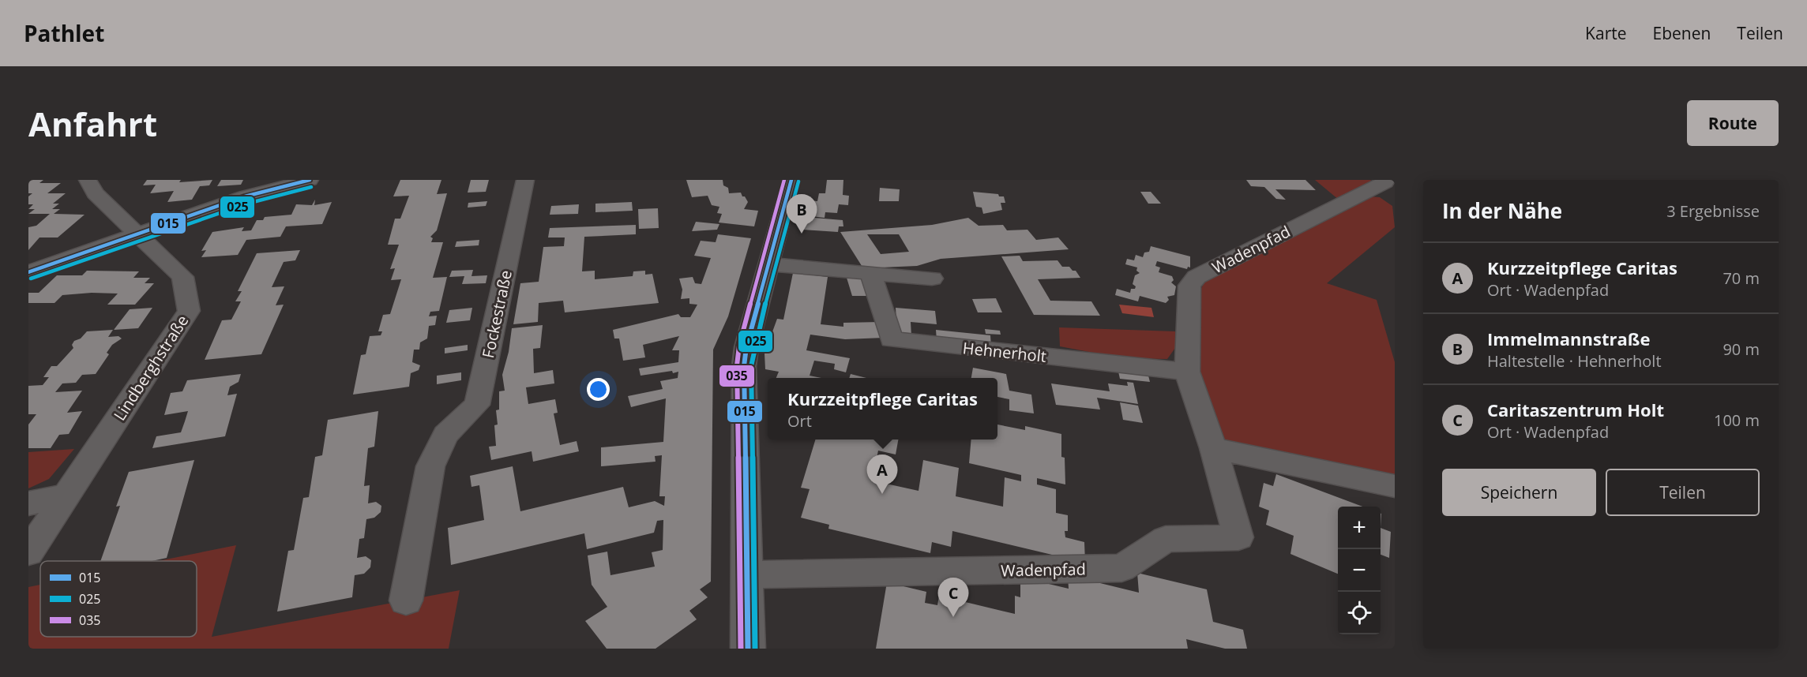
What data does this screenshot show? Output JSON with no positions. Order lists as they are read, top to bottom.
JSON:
{
  "streets": {
    "street": [
      "Wadenpfad",
      "Fockestraße",
      "Hehnerholt",
      "Lindberghstraße"
    ]
  },
  "crossings": [
    ["Wadenpfad", "Hehnerholt"]
  ],
  "lines": ["transit line 015", "transit line 035", "transit line 025"],
  "legend": ["015", "025", "035"],
  "page": {
    "header": "Pathlet",
    "nav": ["Karte", "Ebenen", "Teilen"],
    "buttons": [
      "Route",
      ["Speichern", "Teilen"]
    ],
    "title": "Anfahrt",
    "heading": ["In der Nähe", "3 Ergebnisse"],
    "pins": ["B", "A", "C"],
    "list": [
      {
        "mark": "A",
        "name": "Kurzzeitpflege Caritas",
        "note": "Ort · Wadenpfad",
        "value": "70 m"
      },
      {
        "mark": "B",
        "name": "Immelmannstraße",
        "note": "Haltestelle · Hehnerholt",
        "value": "90 m"
      },
      {
        "mark": "C",
        "name": "Caritaszentrum Holt",
        "note": "Ort · Wadenpfad",
        "value": "100 m"
      }
    ],
    "popup": ["Kurzzeitpflege Caritas", "Ort"],
    "map_buttons": ["+", "−"]
  }
}
